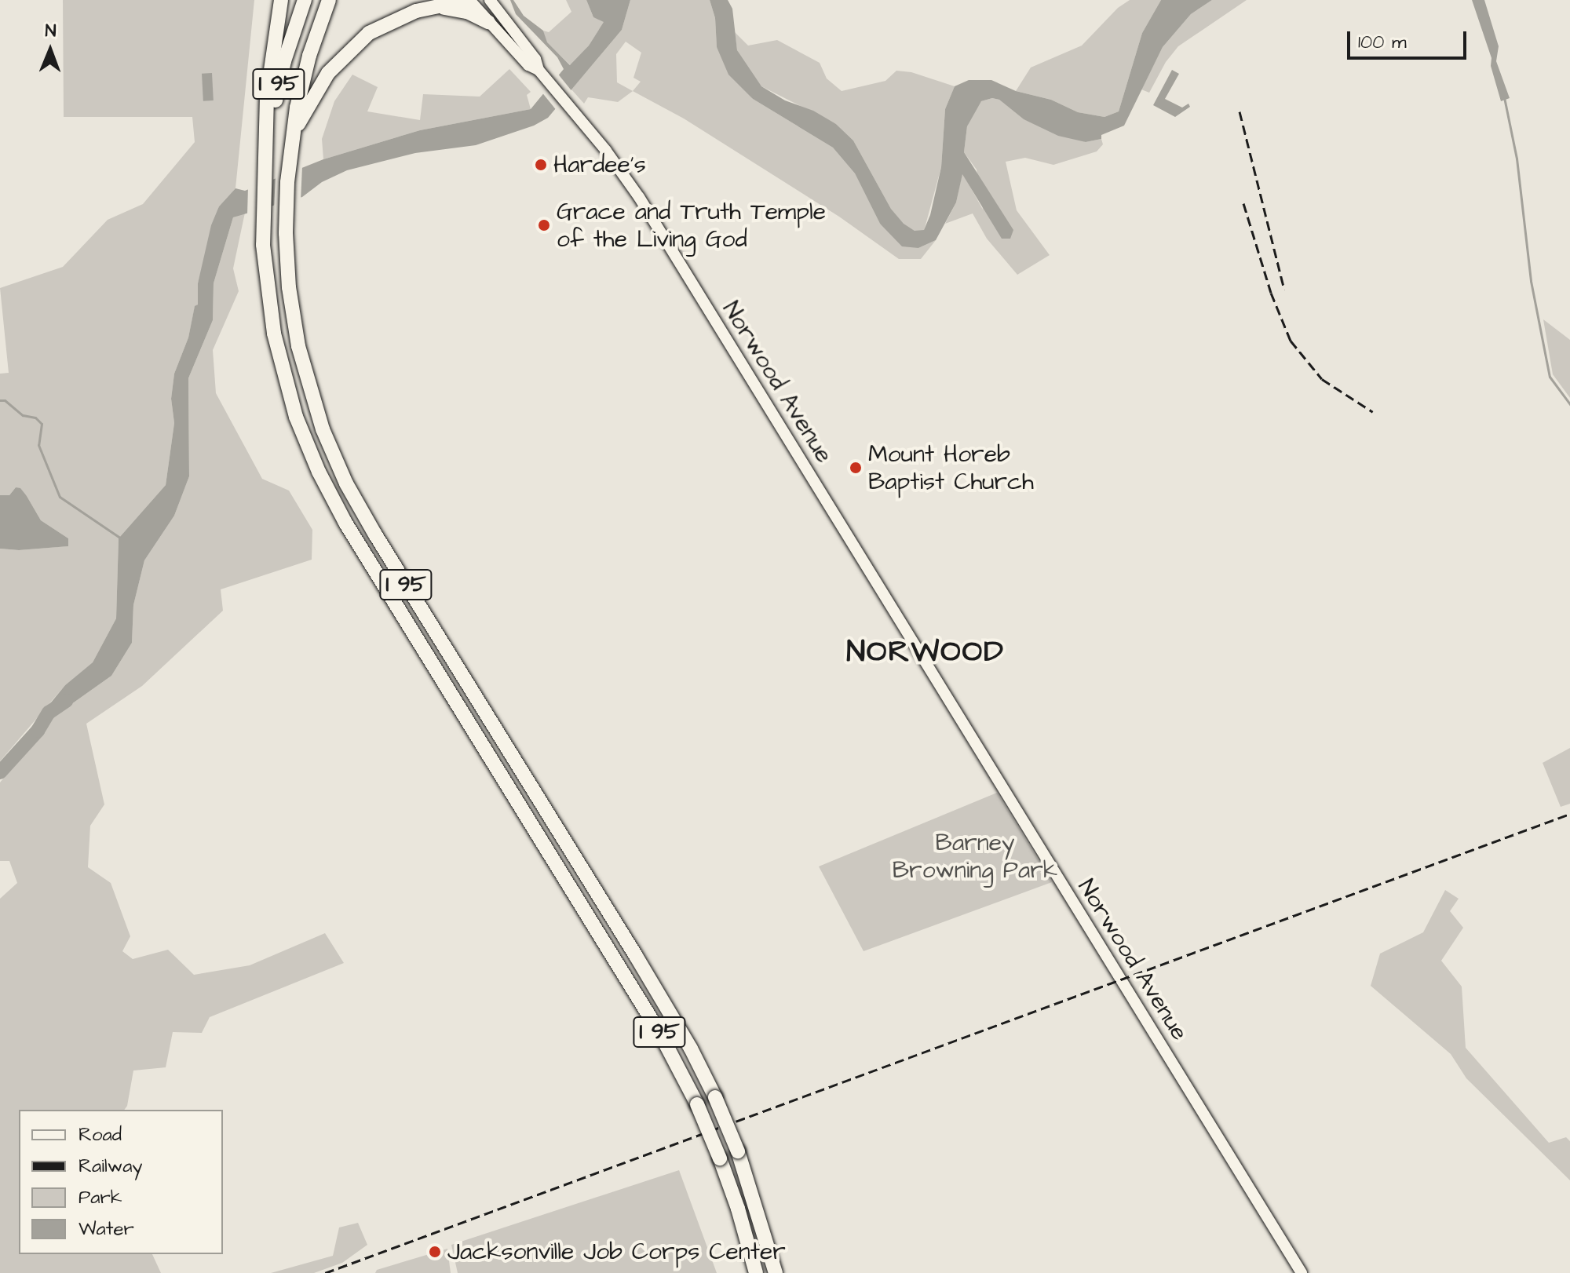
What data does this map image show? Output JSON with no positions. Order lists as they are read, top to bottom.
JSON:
{
  "streets": {
    "highway": ["I 95"],
    "main road": ["Norwood Avenue"]
  },
  "districts": ["NORWOOD"],
  "parks": ["Barney Browning Park"],
  "places": [
    "Hardee's",
    "Grace and Truth Temple of the Living God",
    "Mount Horeb Baptist Church",
    "Jacksonville Job Corps Center"
  ],
  "legend": [
    "Road",
    "Railway",
    "Park",
    "Water"
  ],
  "scale_bar": "100 m",
  "north": "top"
}
